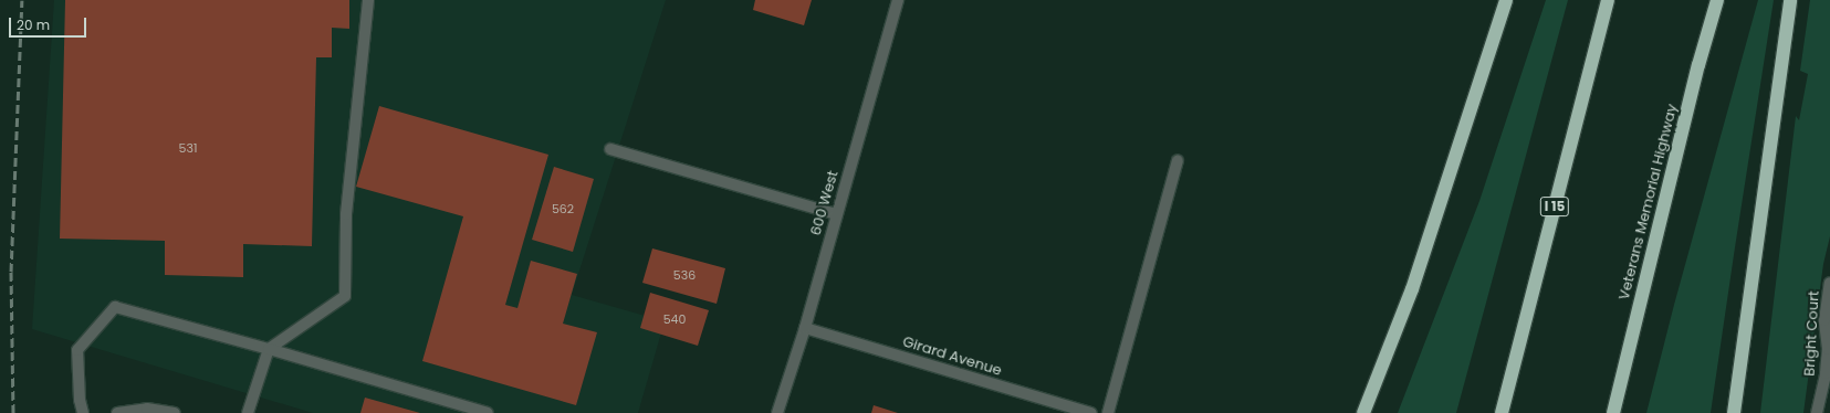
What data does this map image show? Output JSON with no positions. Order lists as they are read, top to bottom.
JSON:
{
  "streets": {
    "highway": ["Veterans Memorial Highway", "I 15"],
    "street": ["600 West", "Bright Court", "Girard Avenue"]
  },
  "crossings": [
    ["600 West", "Girard Avenue"]
  ],
  "house_numbers": [
    "531",
    "562",
    "536",
    "540"
  ],
  "scale_bar": "20 m"
}
